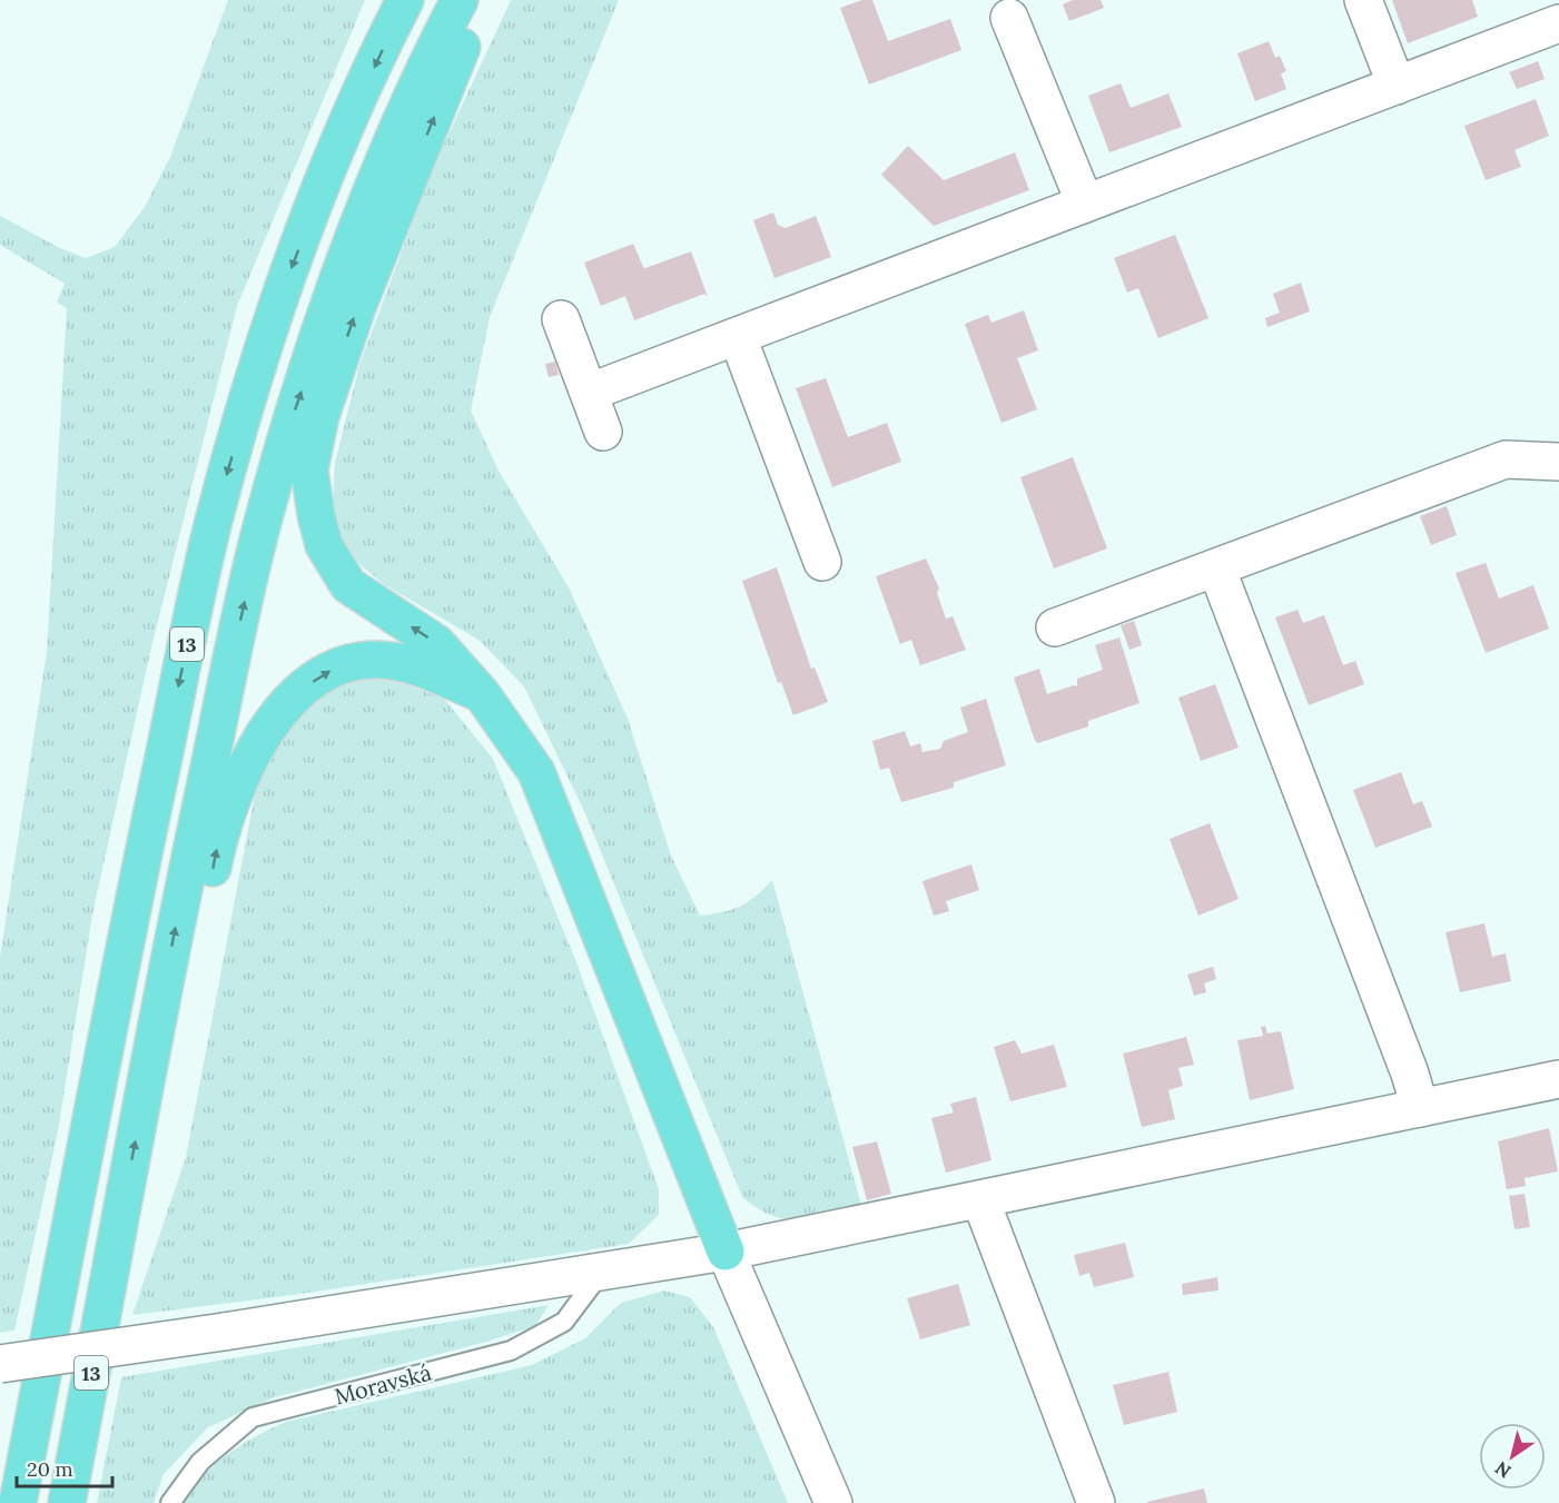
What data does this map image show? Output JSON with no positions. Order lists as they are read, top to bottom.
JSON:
{
  "streets": {
    "highway": ["13"],
    "lane": ["Moravská"]
  },
  "scale_bar": "20 m",
  "north": "bottom left"
}
